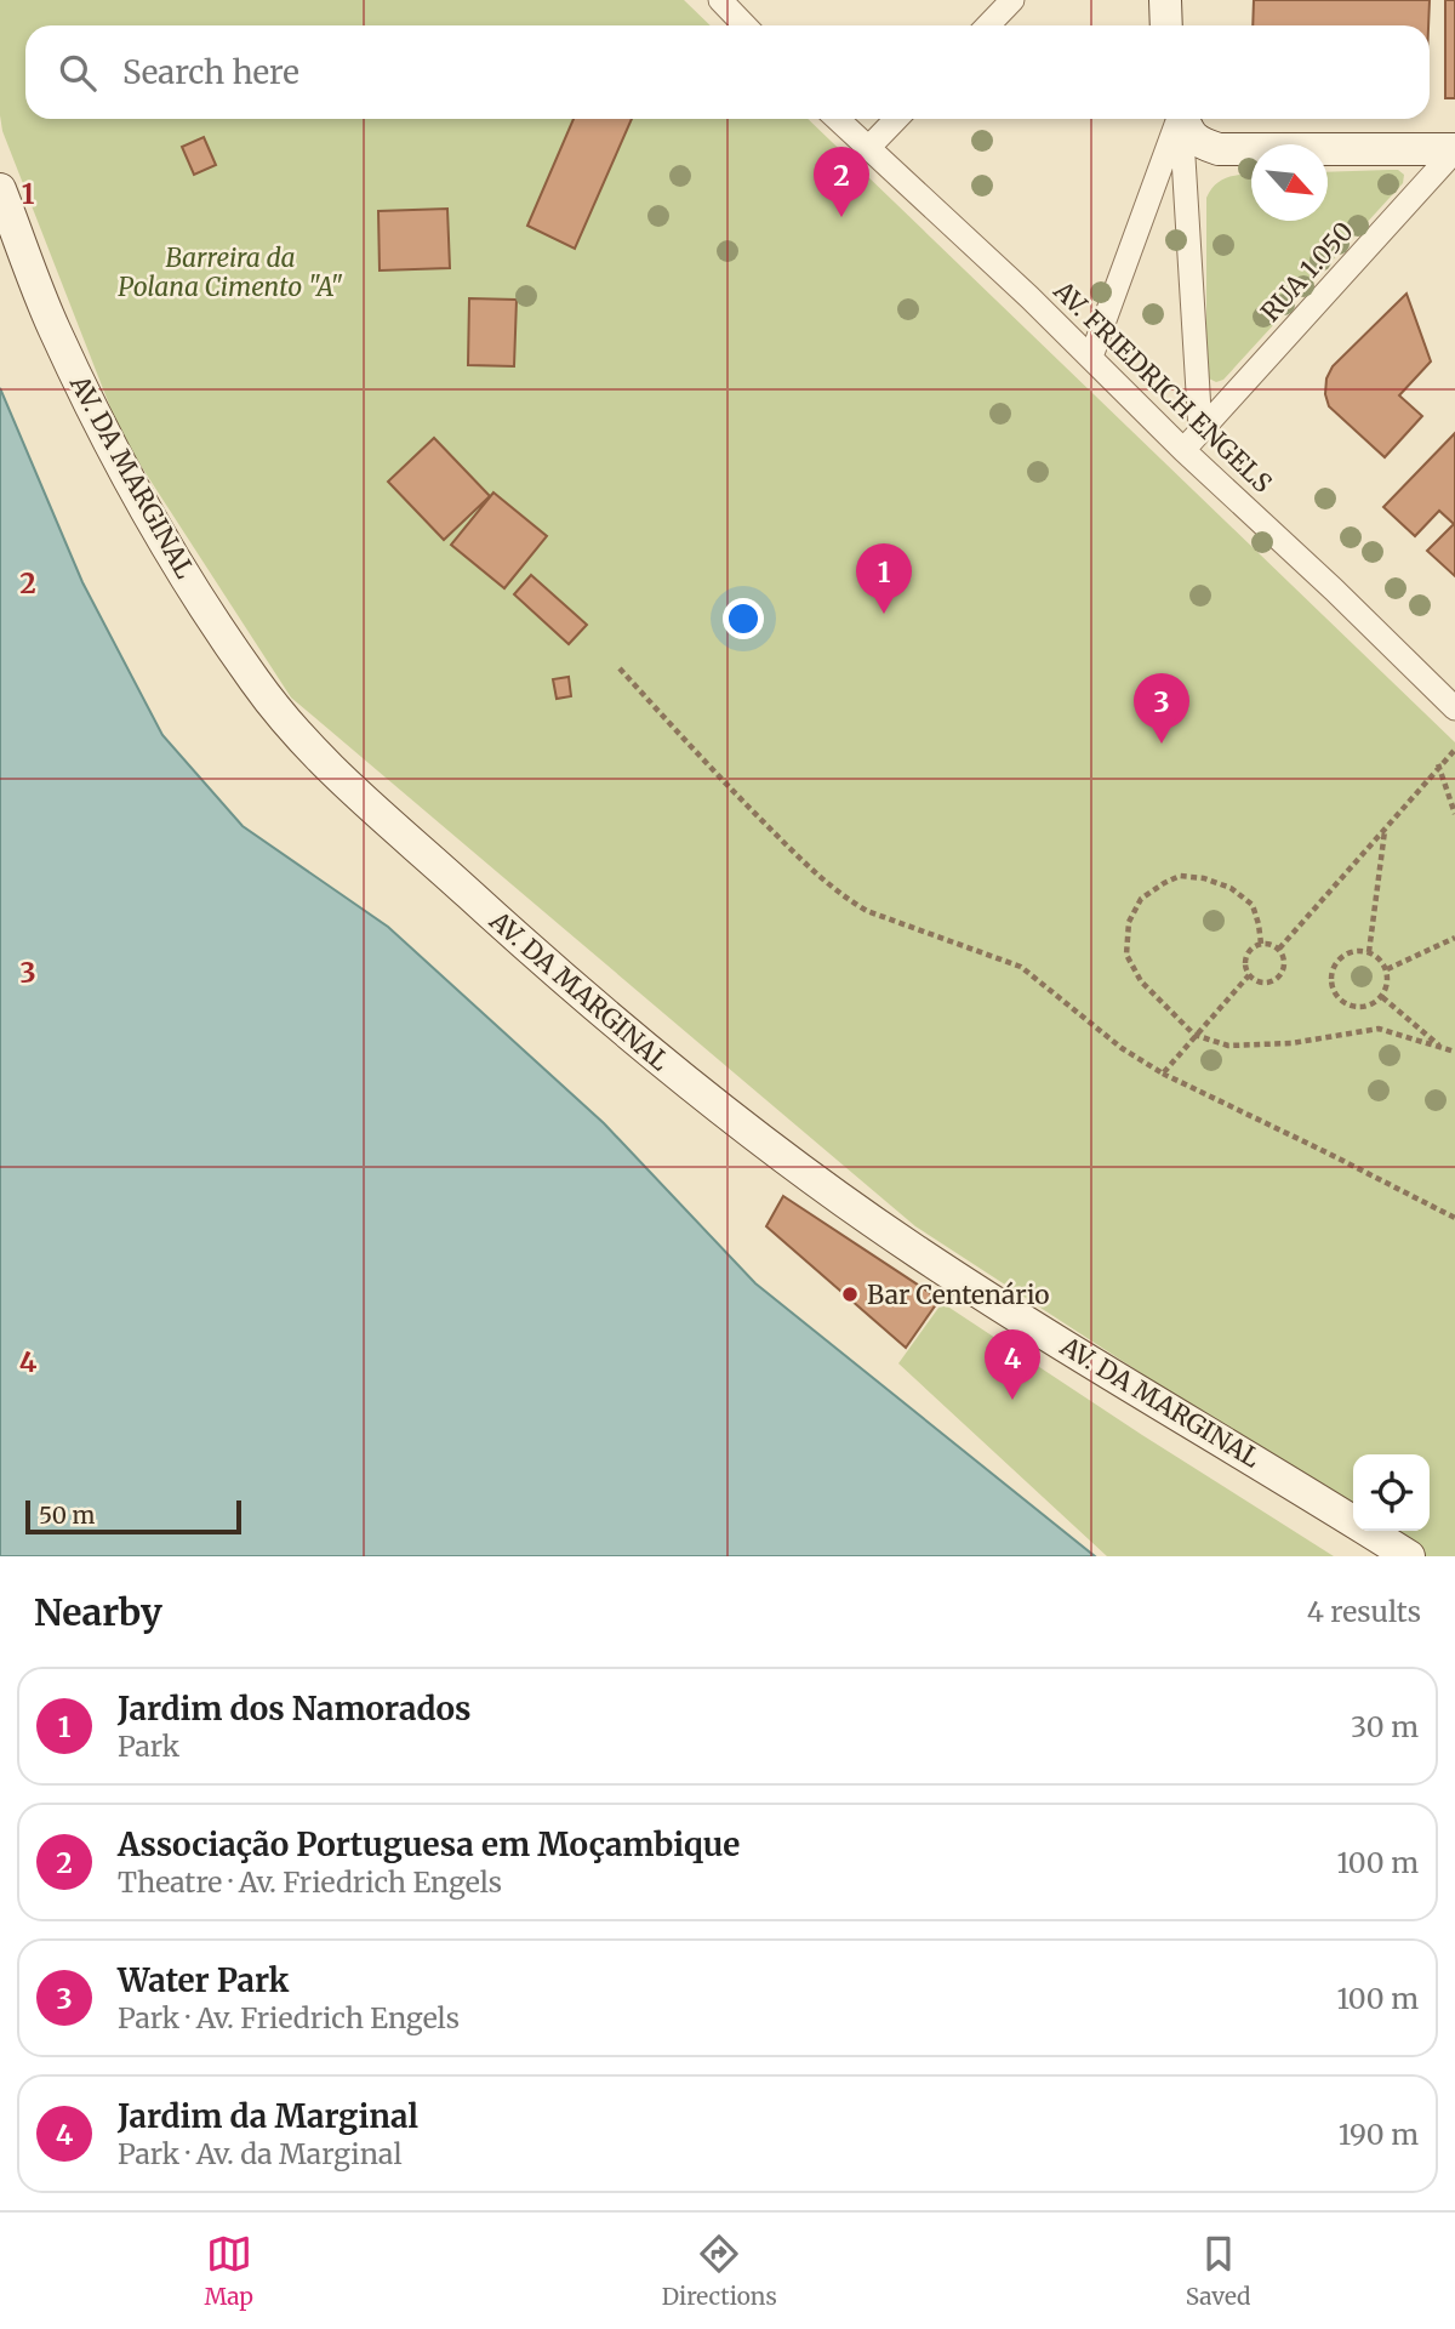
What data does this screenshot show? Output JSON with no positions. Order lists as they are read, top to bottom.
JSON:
{
  "streets": {
    "main road": ["AV. DA MARGINAL"],
    "street": ["RUA 1.050", "AV. FRIEDRICH ENGELS"]
  },
  "crossings": [
    ["RUA 1.050", "AV. FRIEDRICH ENGELS"]
  ],
  "parks": ["Barreira da Polana Cimento \"A\""],
  "places": ["Bar Centenário"],
  "scale_bar": "50 m",
  "north": "bottom right",
  "page": {
    "search": "Search here",
    "pins": [
      "2",
      "1",
      "3",
      "4"
    ],
    "scale": "50 m",
    "heading": ["Nearby", "4 results"],
    "list": [
      {
        "mark": "1",
        "name": "Jardim dos Namorados",
        "note": "Park",
        "value": "30 m"
      },
      {
        "mark": "2",
        "name": "Associação Portuguesa em Moçambique",
        "note": "Theatre · Av. Friedrich Engels",
        "value": "100 m"
      },
      {
        "mark": "3",
        "name": "Water Park",
        "note": "Park · Av. Friedrich Engels",
        "value": "100 m"
      },
      {
        "mark": "4",
        "name": "Jardim da Marginal",
        "note": "Park · Av. da Marginal",
        "value": "190 m"
      }
    ],
    "nav": ["Map", "Directions", "Saved"]
  },
  "grid": {
    "rows": [
      "1",
      "2",
      "3",
      "4"
    ]
  }
}
